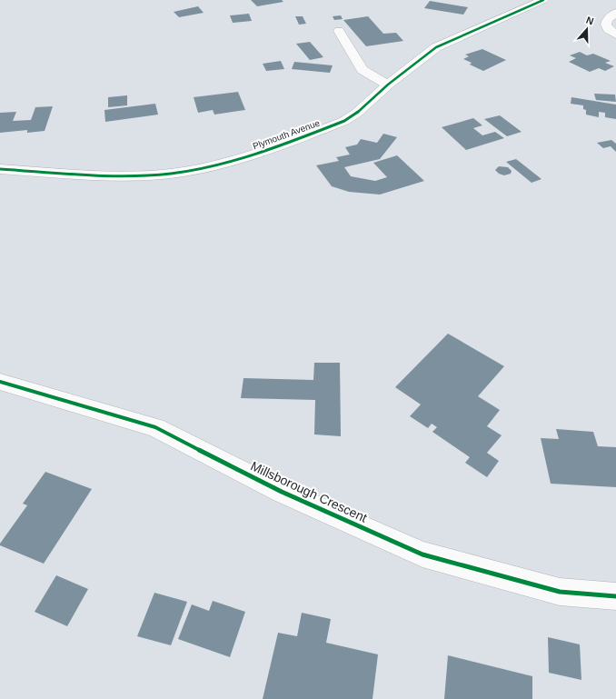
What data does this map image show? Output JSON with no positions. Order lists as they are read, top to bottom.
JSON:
{
  "streets": {
    "street": ["Plymouth Avenue", "Millsborough Crescent"]
  },
  "north": "top"
}
